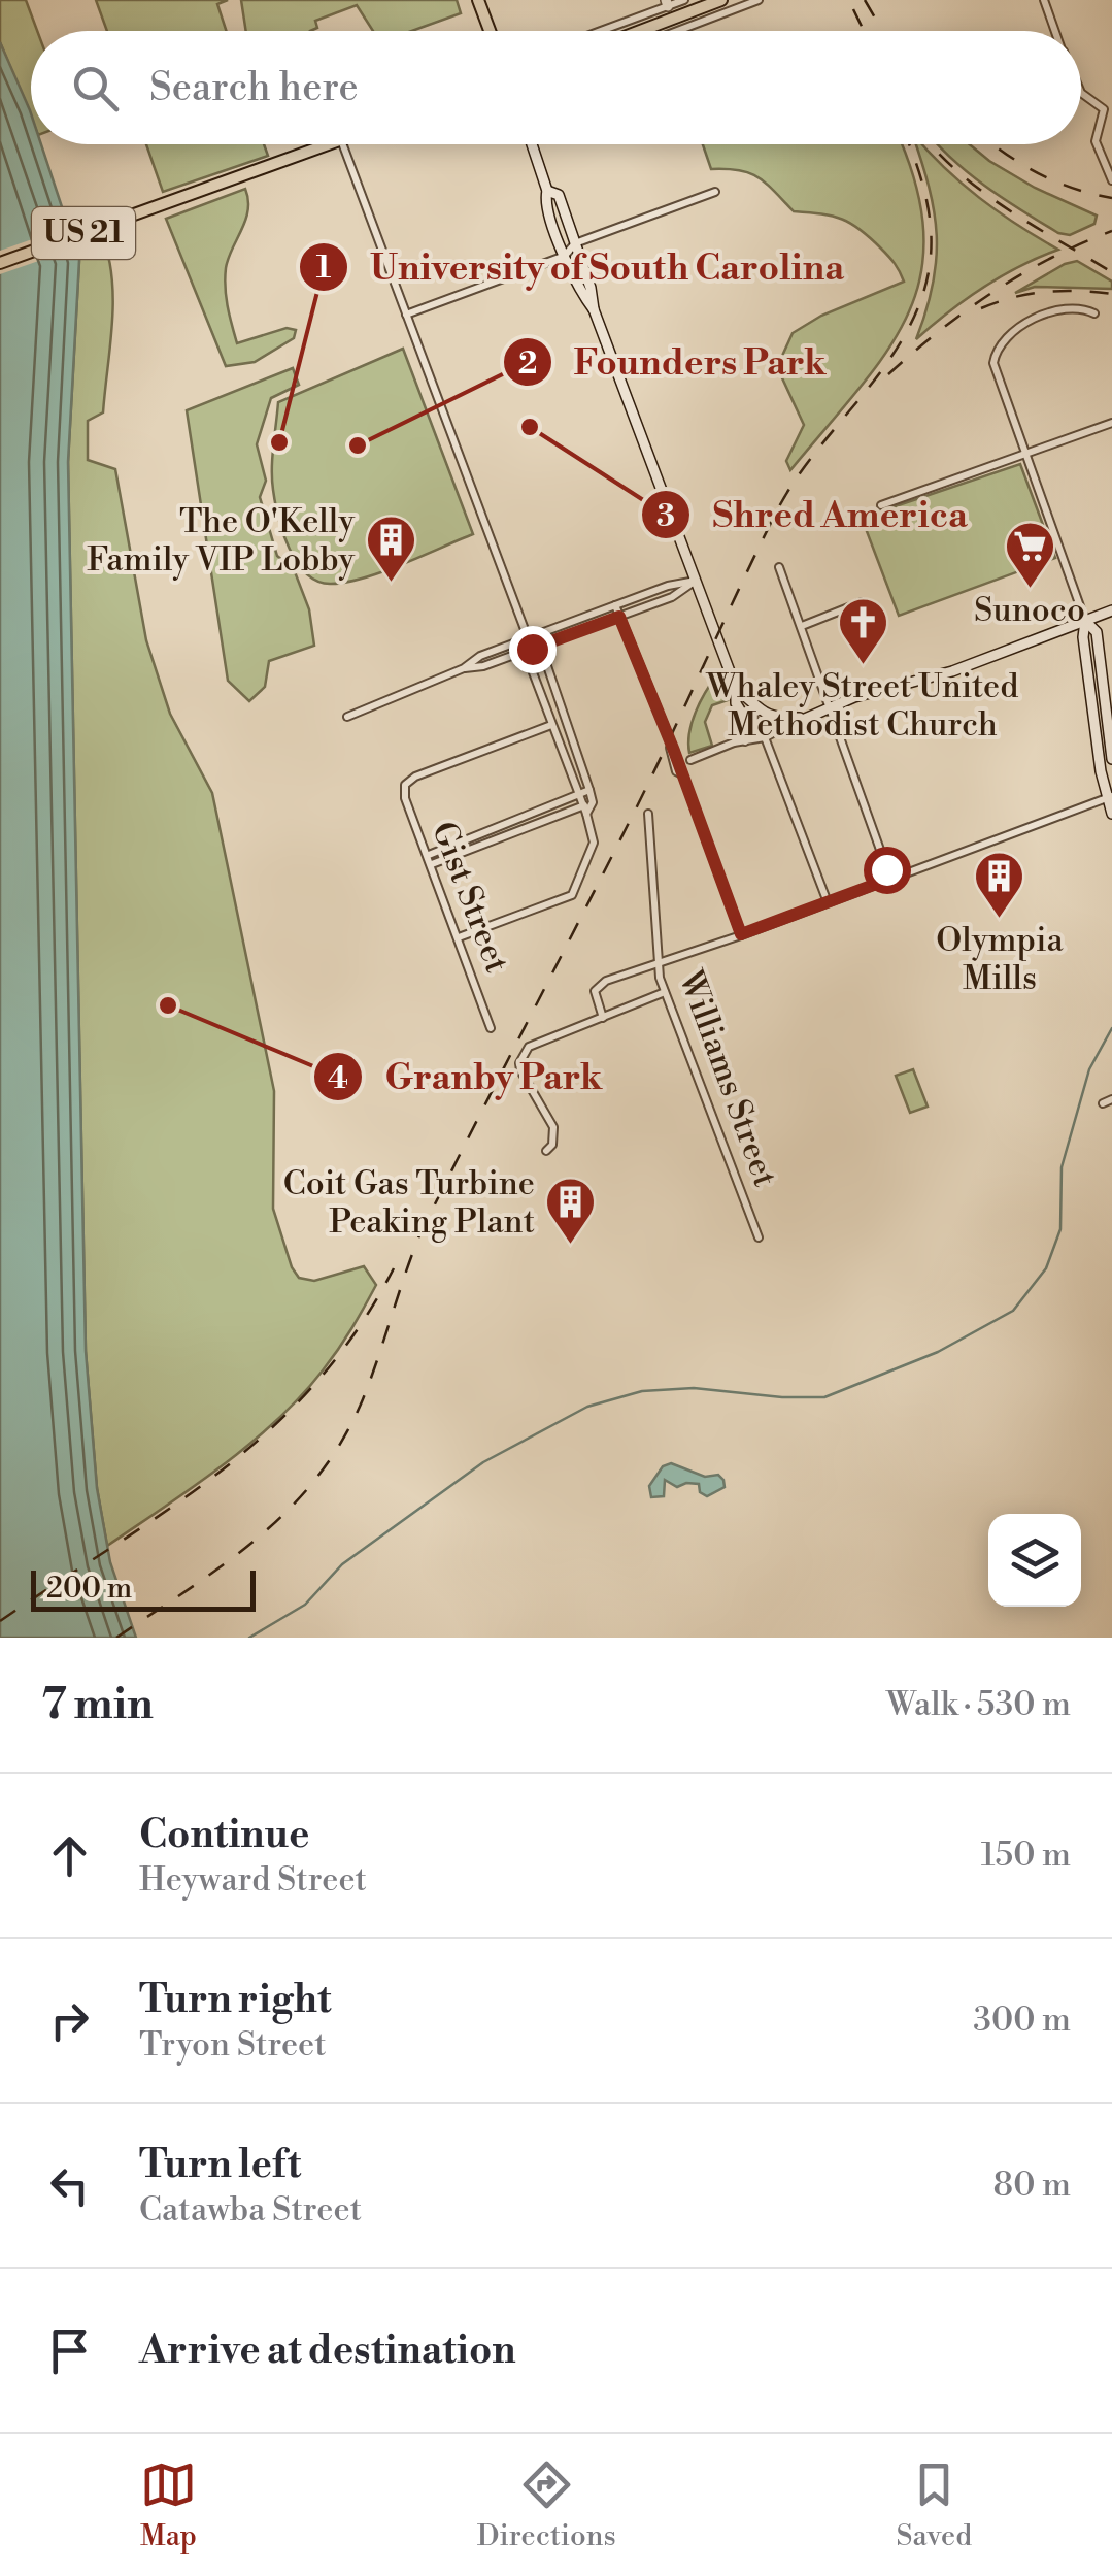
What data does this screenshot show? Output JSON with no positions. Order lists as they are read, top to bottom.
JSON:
{
  "streets": {
    "main road": ["US 21"],
    "street": ["Gist Street", "Williams Street"]
  },
  "places": {
    "other": [
      "Shred America",
      "University of South Carolina",
      "Founders Park",
      "Granby Park"
    ],
    "building": ["The O'Kelly Family VIP Lobby", "Olympia Mills", "Coit Gas Turbine Peaking Plant"],
    "supermarket": ["Sunoco"],
    "church": ["Whaley Street United Methodist Church"]
  },
  "scale_bar": "200 m",
  "page": {
    "search": "Search here",
    "scale": "200 m",
    "heading": ["7 min", "Walk · 530 m"],
    "list": [
      ["Continue", "Heyward Street", "150 m"],
      ["Turn right", "Tryon Street", "300 m"],
      ["Turn left", "Catawba Street", "80 m"],
      "Arrive at destination"
    ],
    "nav": ["Map", "Directions", "Saved"]
  }
}
